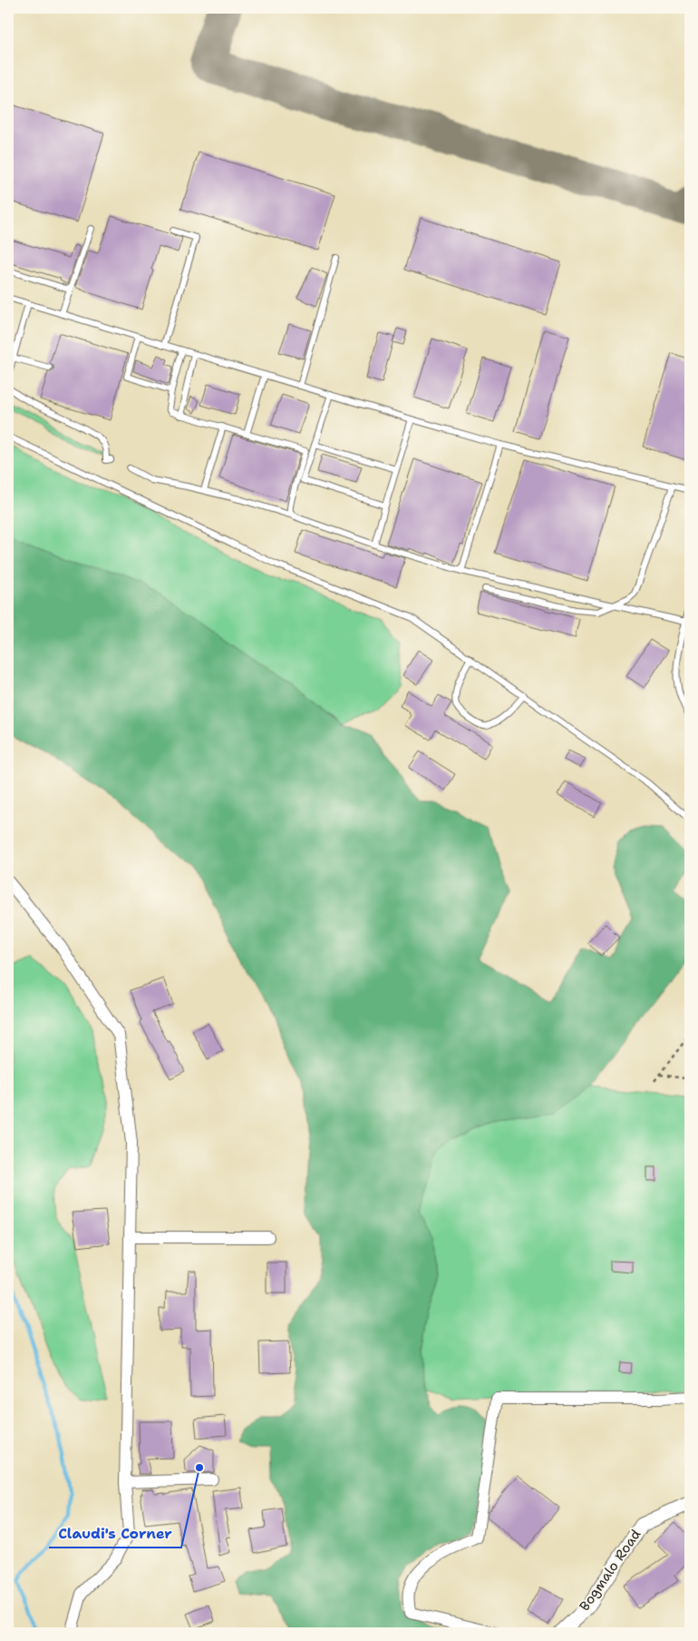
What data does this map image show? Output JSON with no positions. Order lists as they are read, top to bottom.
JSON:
{
  "streets": {
    "street": ["Bogmalo Road"]
  },
  "places": ["Claudi's Corner"]
}
